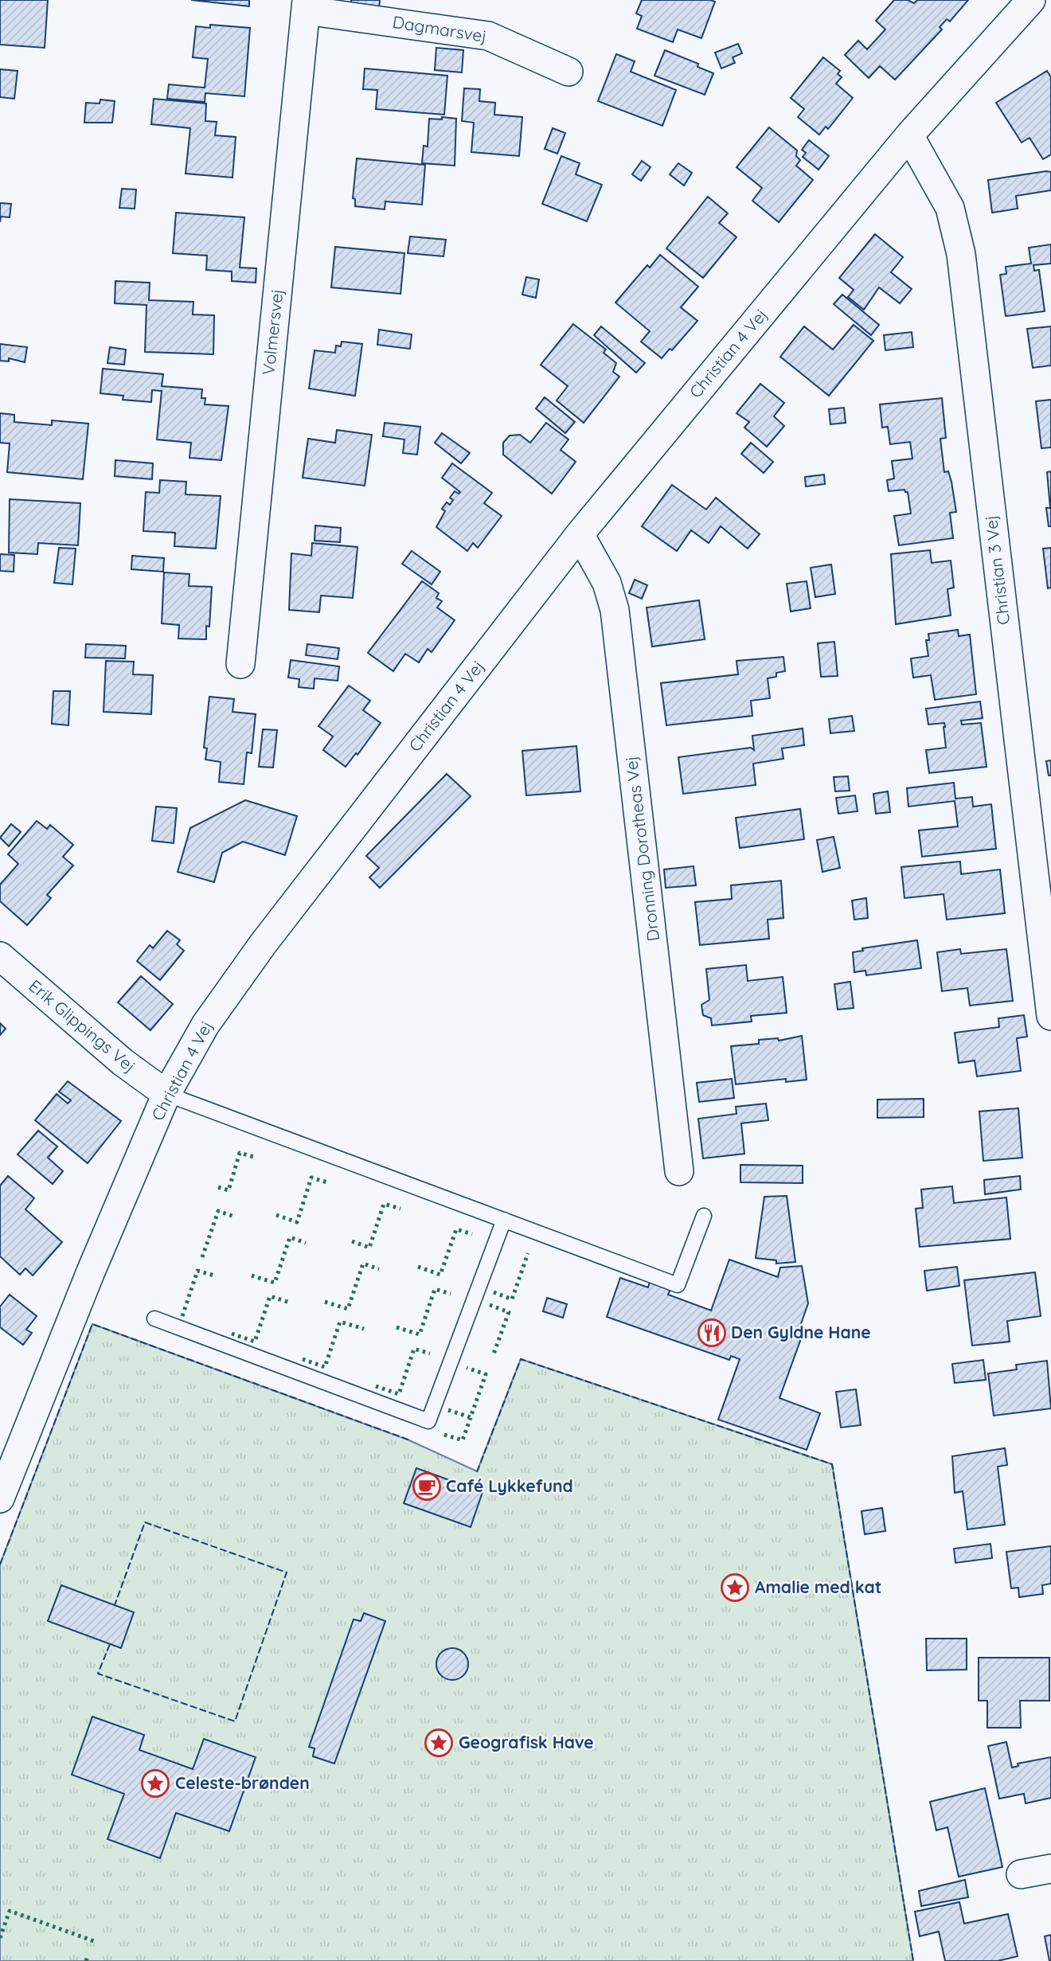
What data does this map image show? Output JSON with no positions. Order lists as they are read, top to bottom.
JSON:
{
  "streets": {
    "street": [
      "Dagmarsvej",
      "Volmersvej",
      "Christian 4 Vej",
      "Christian 3 Vej",
      "Dronning Dorotheas Vej",
      "Erik Glippings Vej"
    ]
  },
  "crossings": [
    ["Dagmarsvej", "Volmersvej"],
    ["Christian 4 Vej", "Christian 3 Vej"],
    ["Christian 4 Vej", "Dronning Dorotheas Vej"],
    ["Christian 4 Vej", "Erik Glippings Vej"]
  ],
  "places": {
    "restaurant": ["Den Gyldne Hane"],
    "cafe": ["Café Lykkefund"],
    "place": ["Amalie med kat", "Geografisk Have", "Celeste-brønden"]
  }
}
